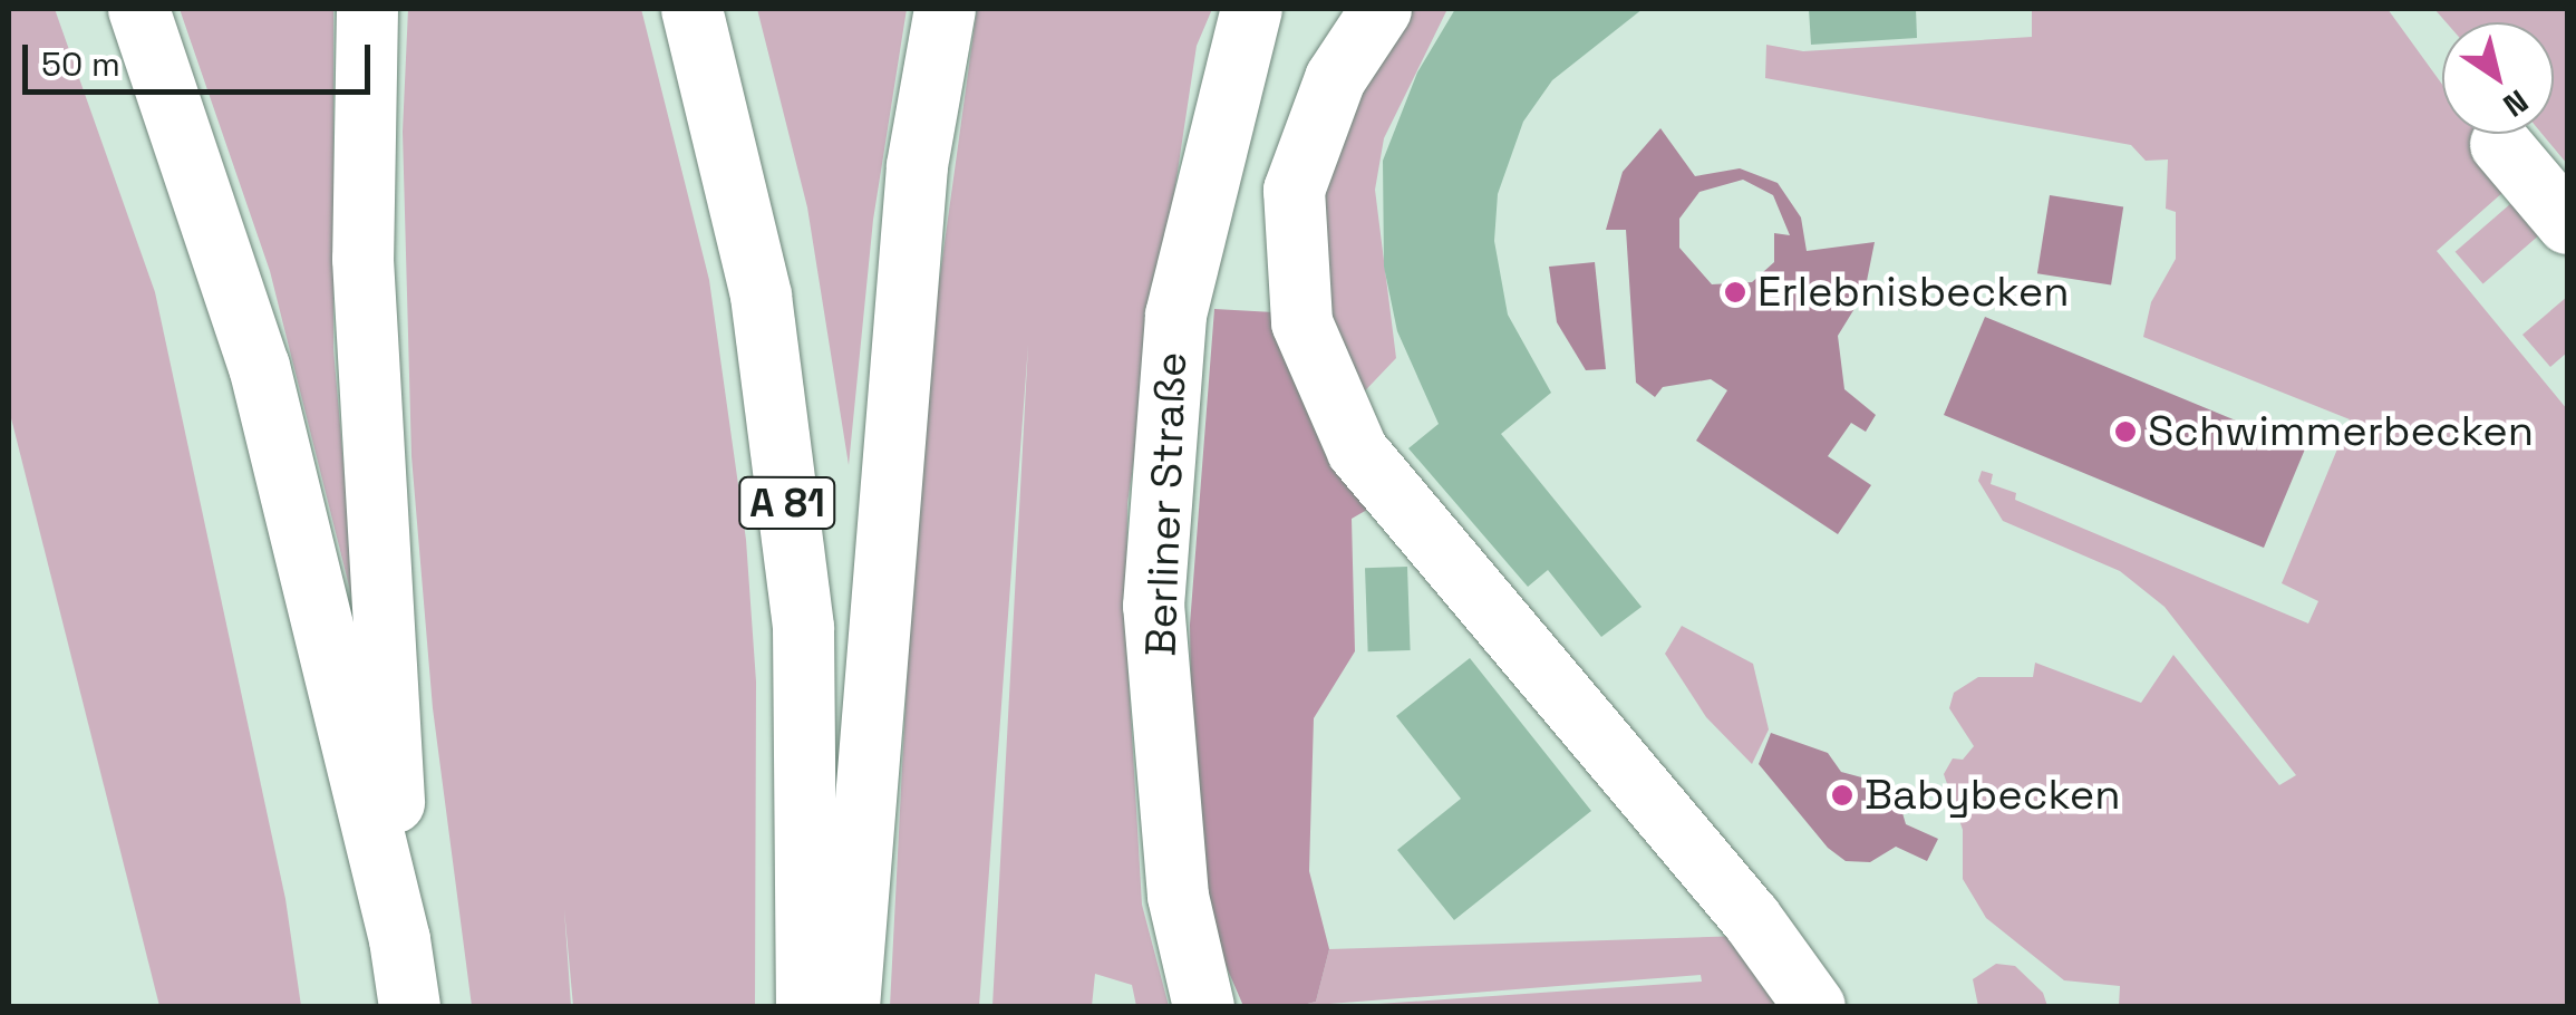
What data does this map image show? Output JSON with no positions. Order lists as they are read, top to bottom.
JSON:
{
  "streets": {
    "main road": ["A 81", "Berliner Straße"]
  },
  "places": ["Erlebnisbecken", "Schwimmerbecken", "Babybecken"],
  "scale_bar": "50 m",
  "north": "bottom right"
}
